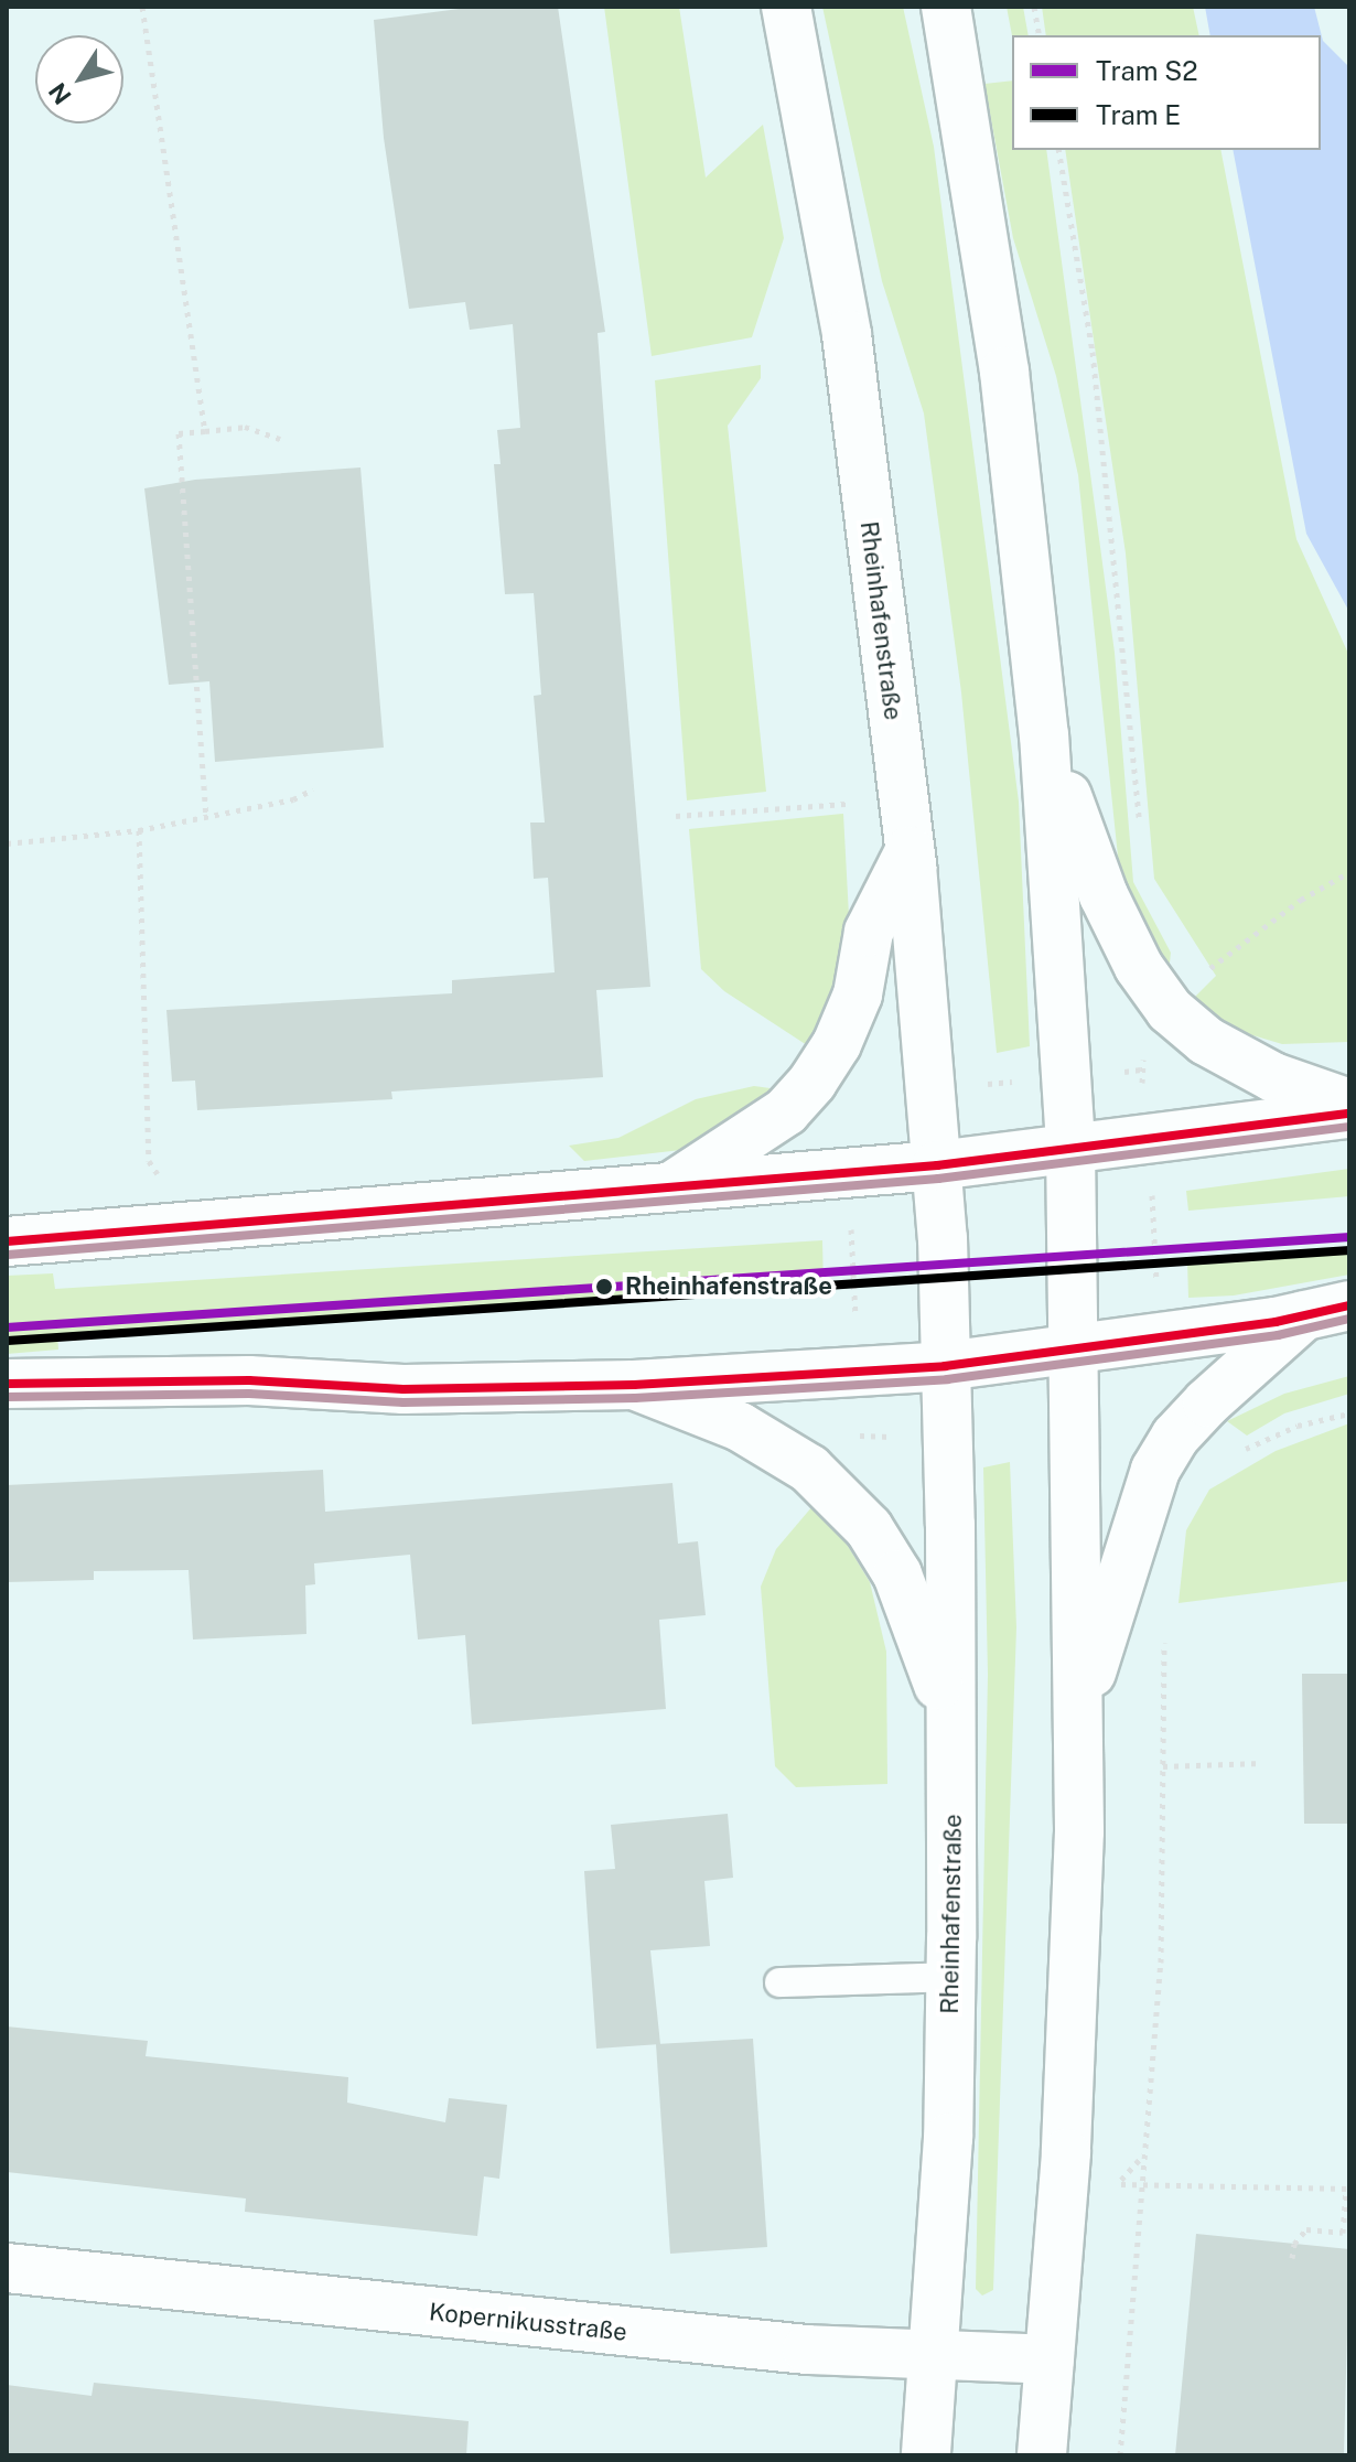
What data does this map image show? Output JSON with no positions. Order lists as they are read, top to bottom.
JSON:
{
  "streets": {
    "main road": ["Rheinhafenstraße", "Kopernikusstraße"]
  },
  "crossings": [
    ["Rheinhafenstraße", "Kopernikusstraße"]
  ],
  "places": ["Rheinhafenstraße"],
  "lines": ["tram line S2", "tram line E"],
  "legend": ["Tram S2", "Tram E"],
  "north": "bottom left"
}
